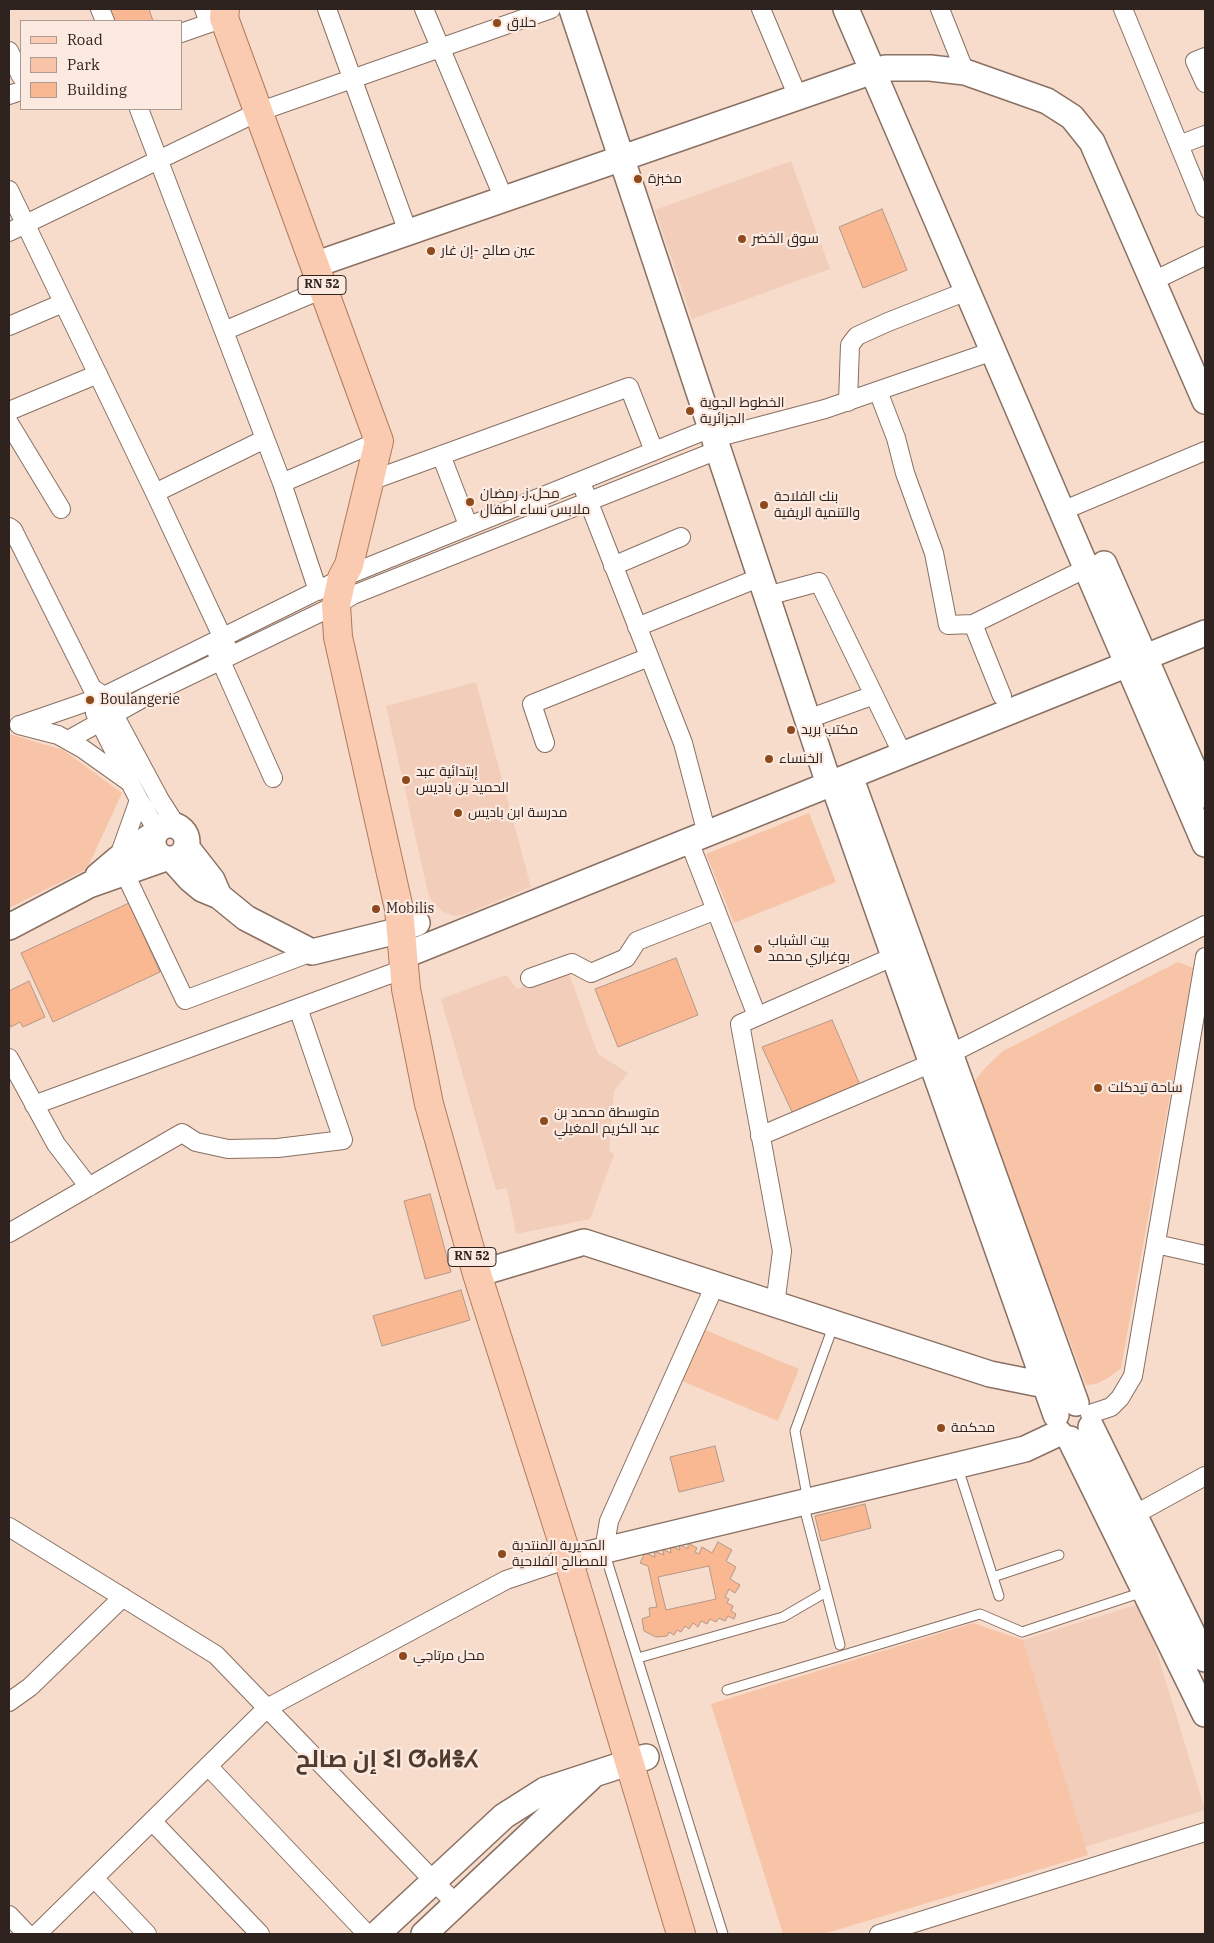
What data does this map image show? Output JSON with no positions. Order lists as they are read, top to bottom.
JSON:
{
  "streets": {
    "main road": ["RN 52"]
  },
  "districts": ["إن صالح ⵉⵏ ⵚⴰⵍⴻⵃ"],
  "places": [
    "حلاق",
    "مخبزة",
    "سوق الخضر",
    "عين صالح -إن غار",
    "الخطوط الجوية الجزائرية",
    "محل.ز. رمضان ملابس نساء اطفال",
    "بنك الفلاحة والتنمية الريفية",
    "Boulangerie",
    "مكتب بريد",
    "الخنساء",
    "إبتدائية عبد الحميد بن باديس",
    "مدرسة ابن باديس",
    "Mobilis",
    "بيت الشباب بوغراري محمد",
    "ساحة تيدكلت",
    "متوسطة محمد بن عبد الكريم المغيلي",
    "محكمة",
    "المديرية المنتدبة للمصالح الفلاحية",
    "محل مرتاجي"
  ],
  "legend": ["Road", "Park", "Building"]
}
